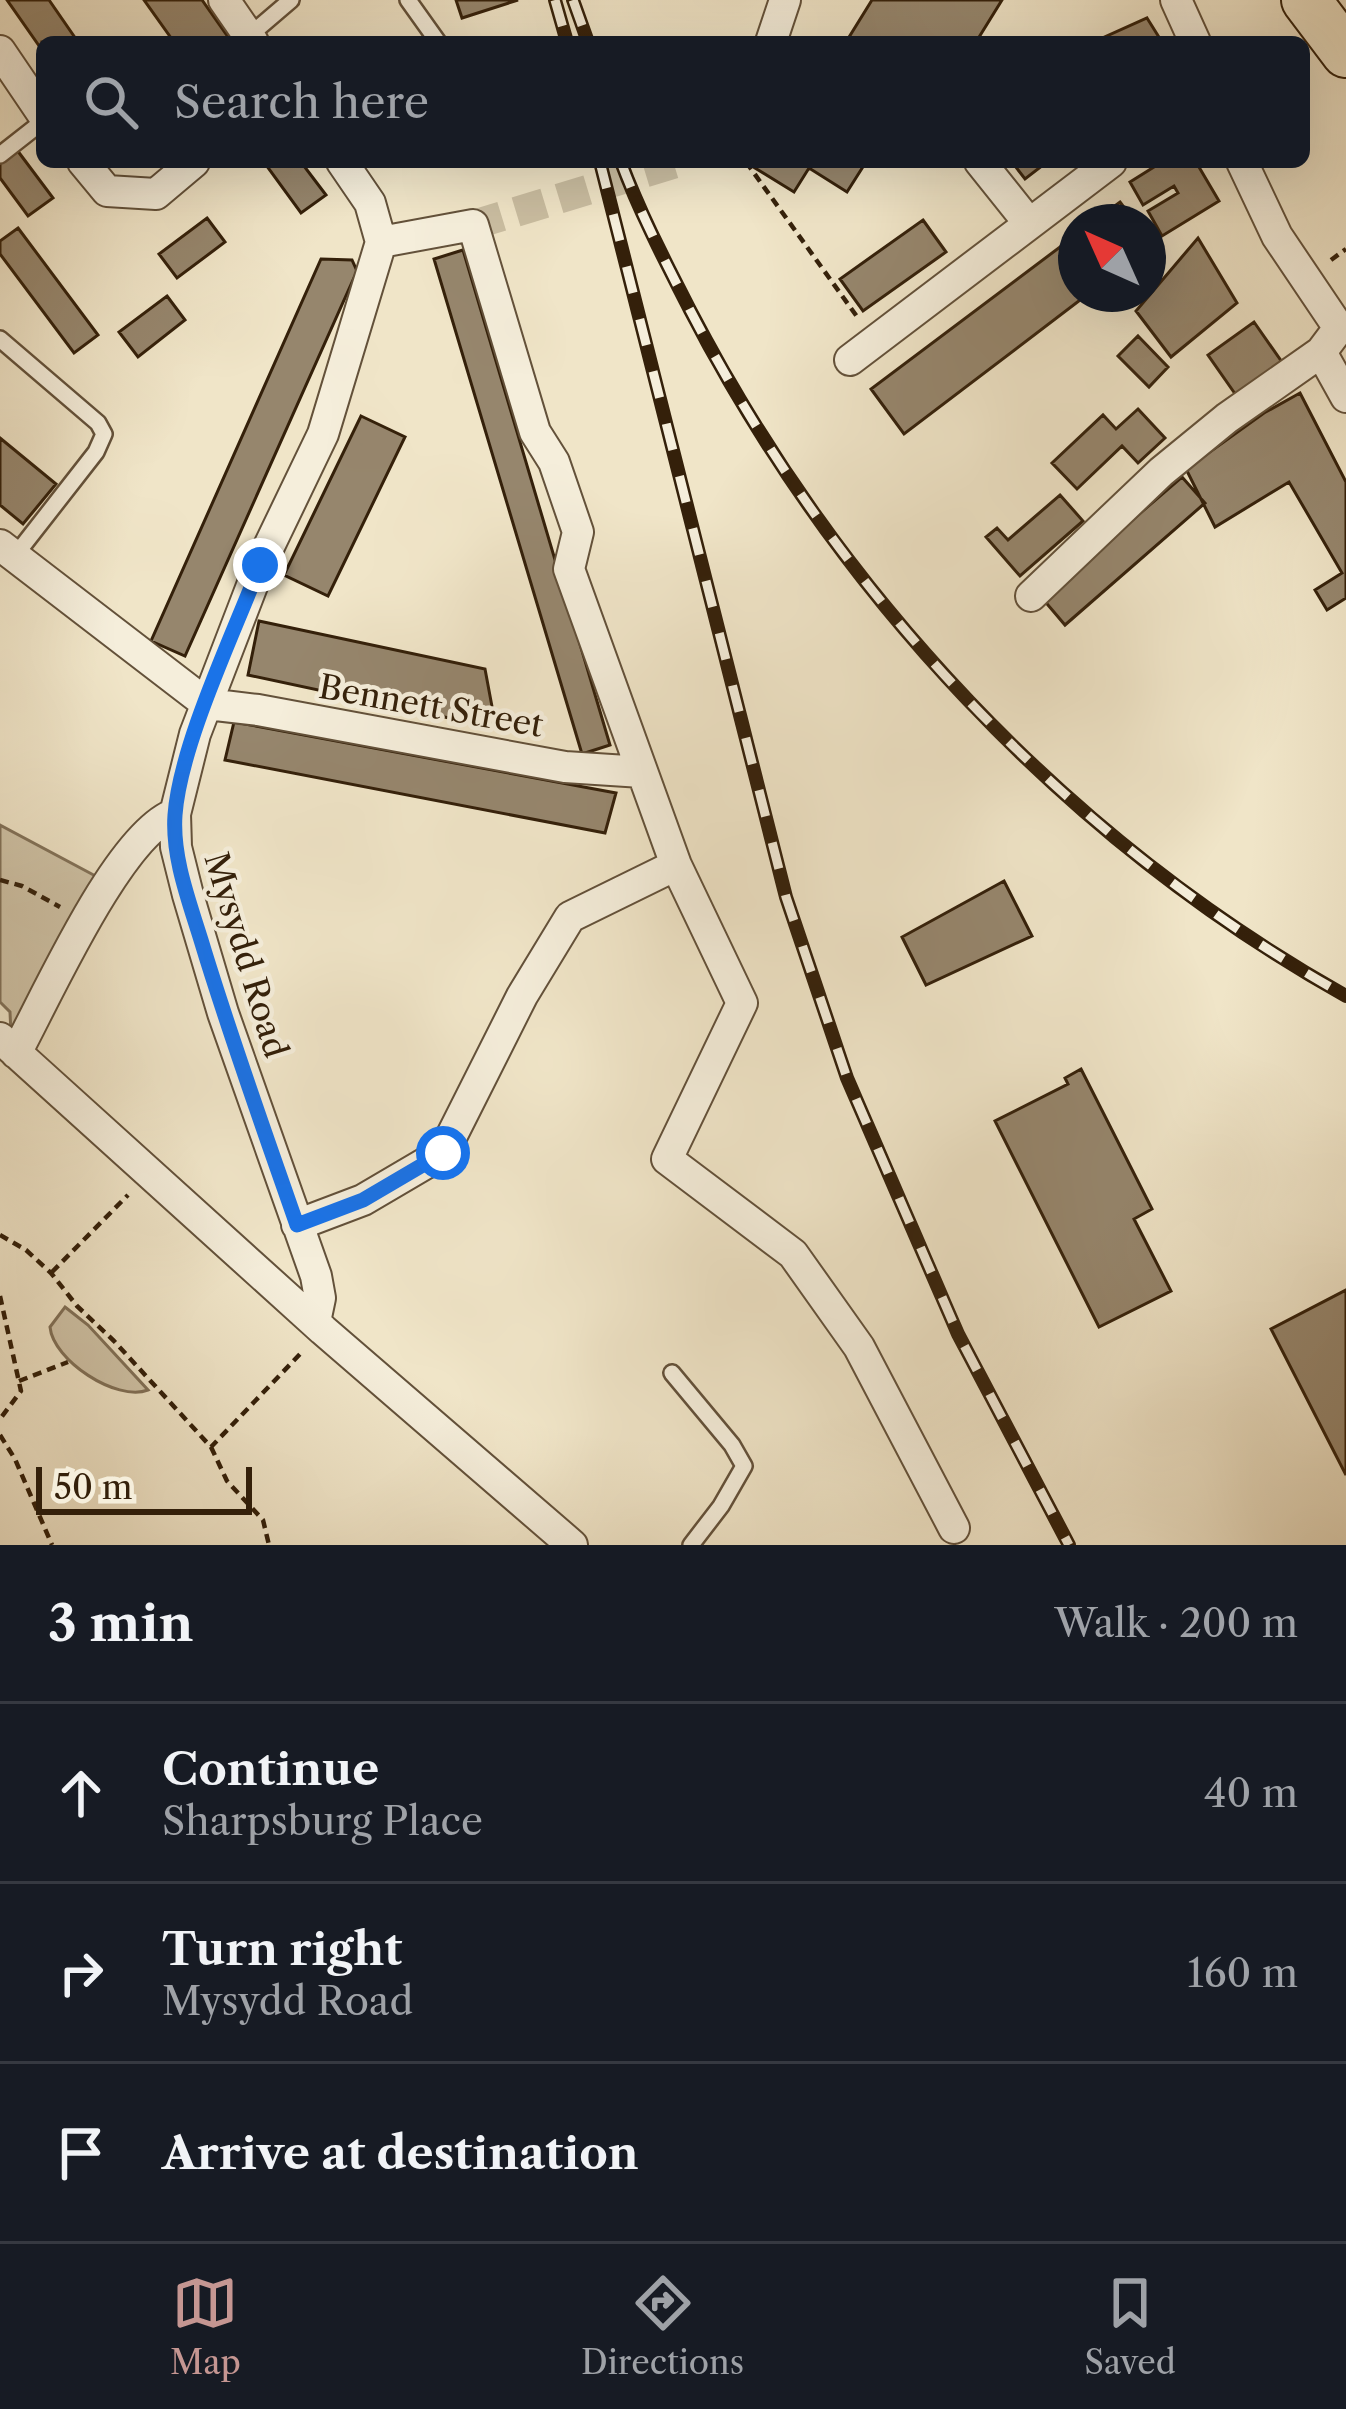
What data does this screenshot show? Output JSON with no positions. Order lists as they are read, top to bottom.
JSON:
{
  "streets": {
    "street": ["Bennett Street", "Mysydd Road"]
  },
  "crossings": [
    ["Bennett Street", "Mysydd Road"]
  ],
  "scale_bar": "50 m",
  "north": "top left",
  "page": {
    "search": "Search here",
    "scale": "50 m",
    "heading": ["3 min", "Walk · 200 m"],
    "list": [
      ["Continue", "Sharpsburg Place", "40 m"],
      ["Turn right", "Mysydd Road", "160 m"],
      "Arrive at destination"
    ],
    "nav": ["Map", "Directions", "Saved"]
  }
}
